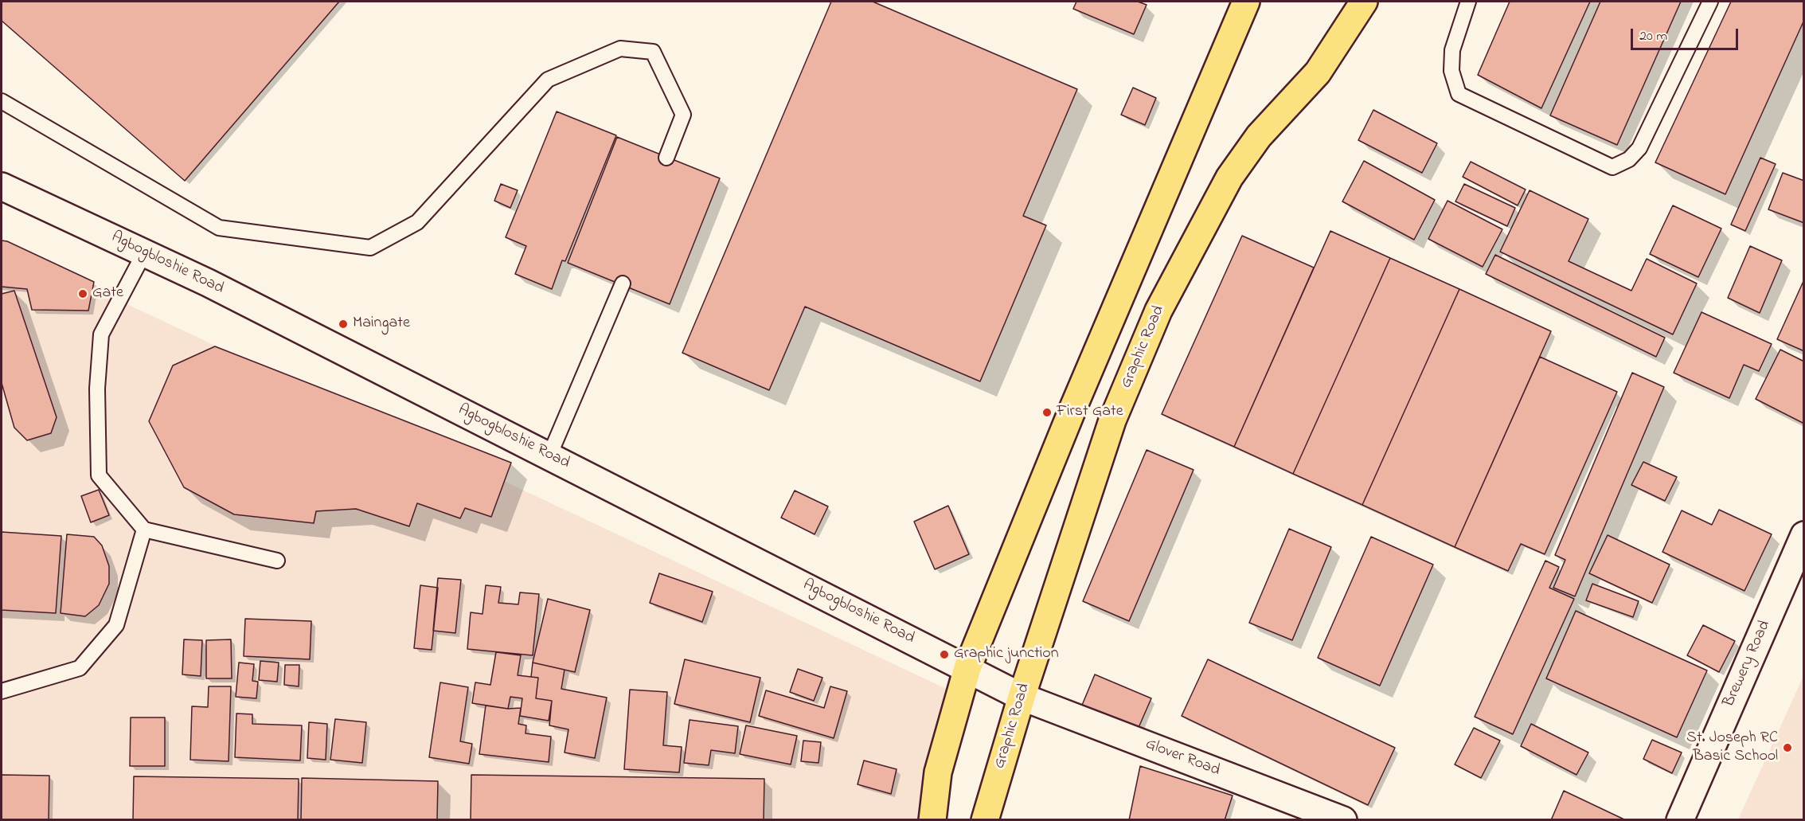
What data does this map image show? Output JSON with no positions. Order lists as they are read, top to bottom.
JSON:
{
  "streets": {
    "main road": ["Graphic Road"],
    "street": ["Agbogbloshie Road", "Brewery Road", "Glover Road"]
  },
  "crossings": [
    ["Agbogbloshie Road", "Graphic Road"],
    ["Agbogbloshie Road", "Glover Road"],
    ["Graphic Road", "Glover Road"]
  ],
  "places": [
    "Gate",
    "Maingate",
    "First Gate",
    "Graphic junction",
    "St. Joseph RC Basic School"
  ],
  "scale_bar": "20 m"
}
